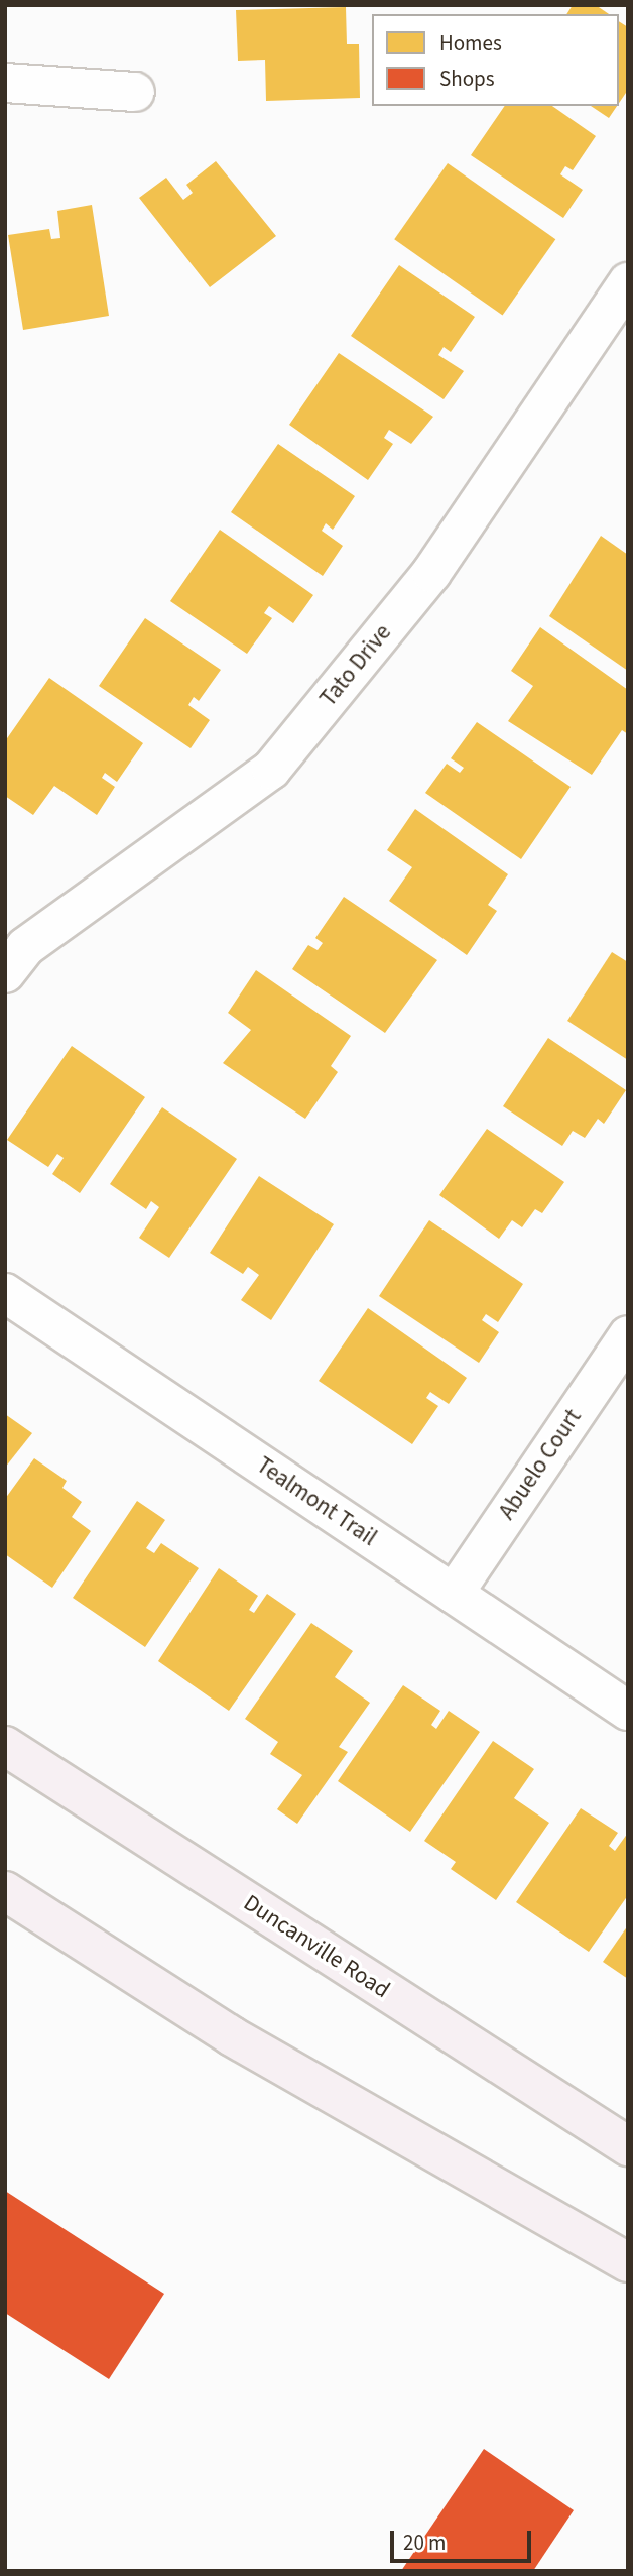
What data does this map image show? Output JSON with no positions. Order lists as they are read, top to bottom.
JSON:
{
  "streets": {
    "main road": ["Duncanville Road"],
    "street": ["Tato Drive", "Abuelo Court", "Tealmont Trail"]
  },
  "crossings": [
    ["Abuelo Court", "Tealmont Trail"]
  ],
  "legend": ["Homes", "Shops"],
  "scale_bar": "20 m"
}
